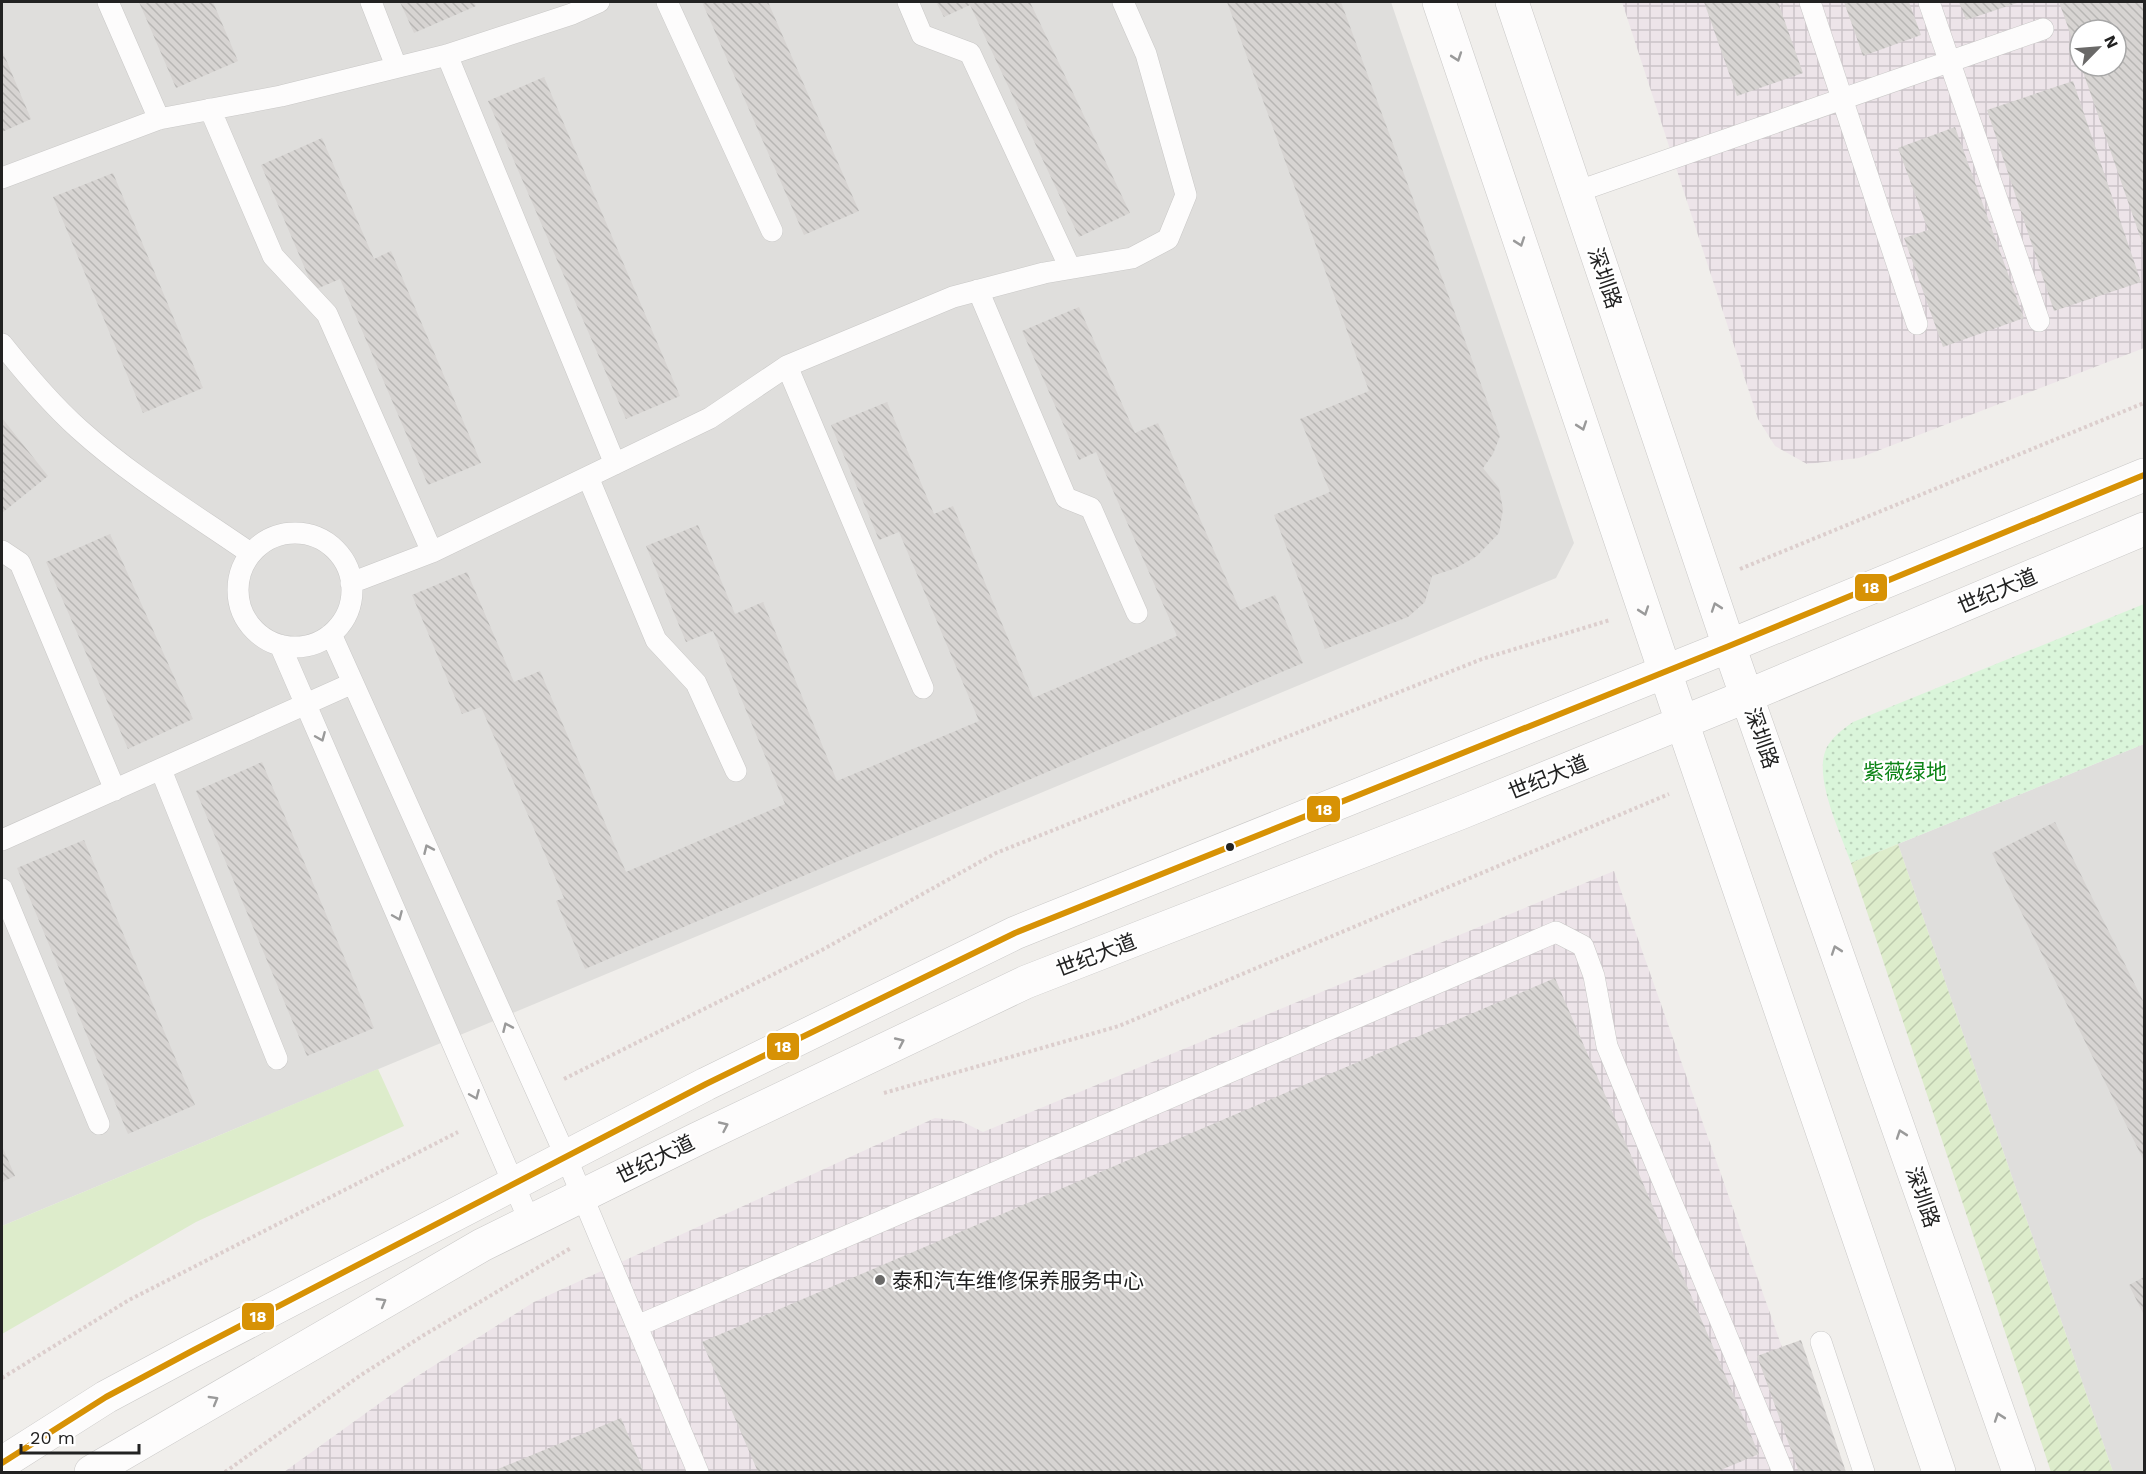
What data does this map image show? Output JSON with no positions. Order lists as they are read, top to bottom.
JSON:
{
  "streets": {
    "street": ["深圳路", "世纪大道"]
  },
  "crossings": [
    ["深圳路", "世纪大道"]
  ],
  "parks": ["紫薇绿地"],
  "places": ["泰和汽车维修保养服务中心"],
  "lines": ["transit line 18"],
  "scale_bar": "20 m",
  "north": "top right"
}
